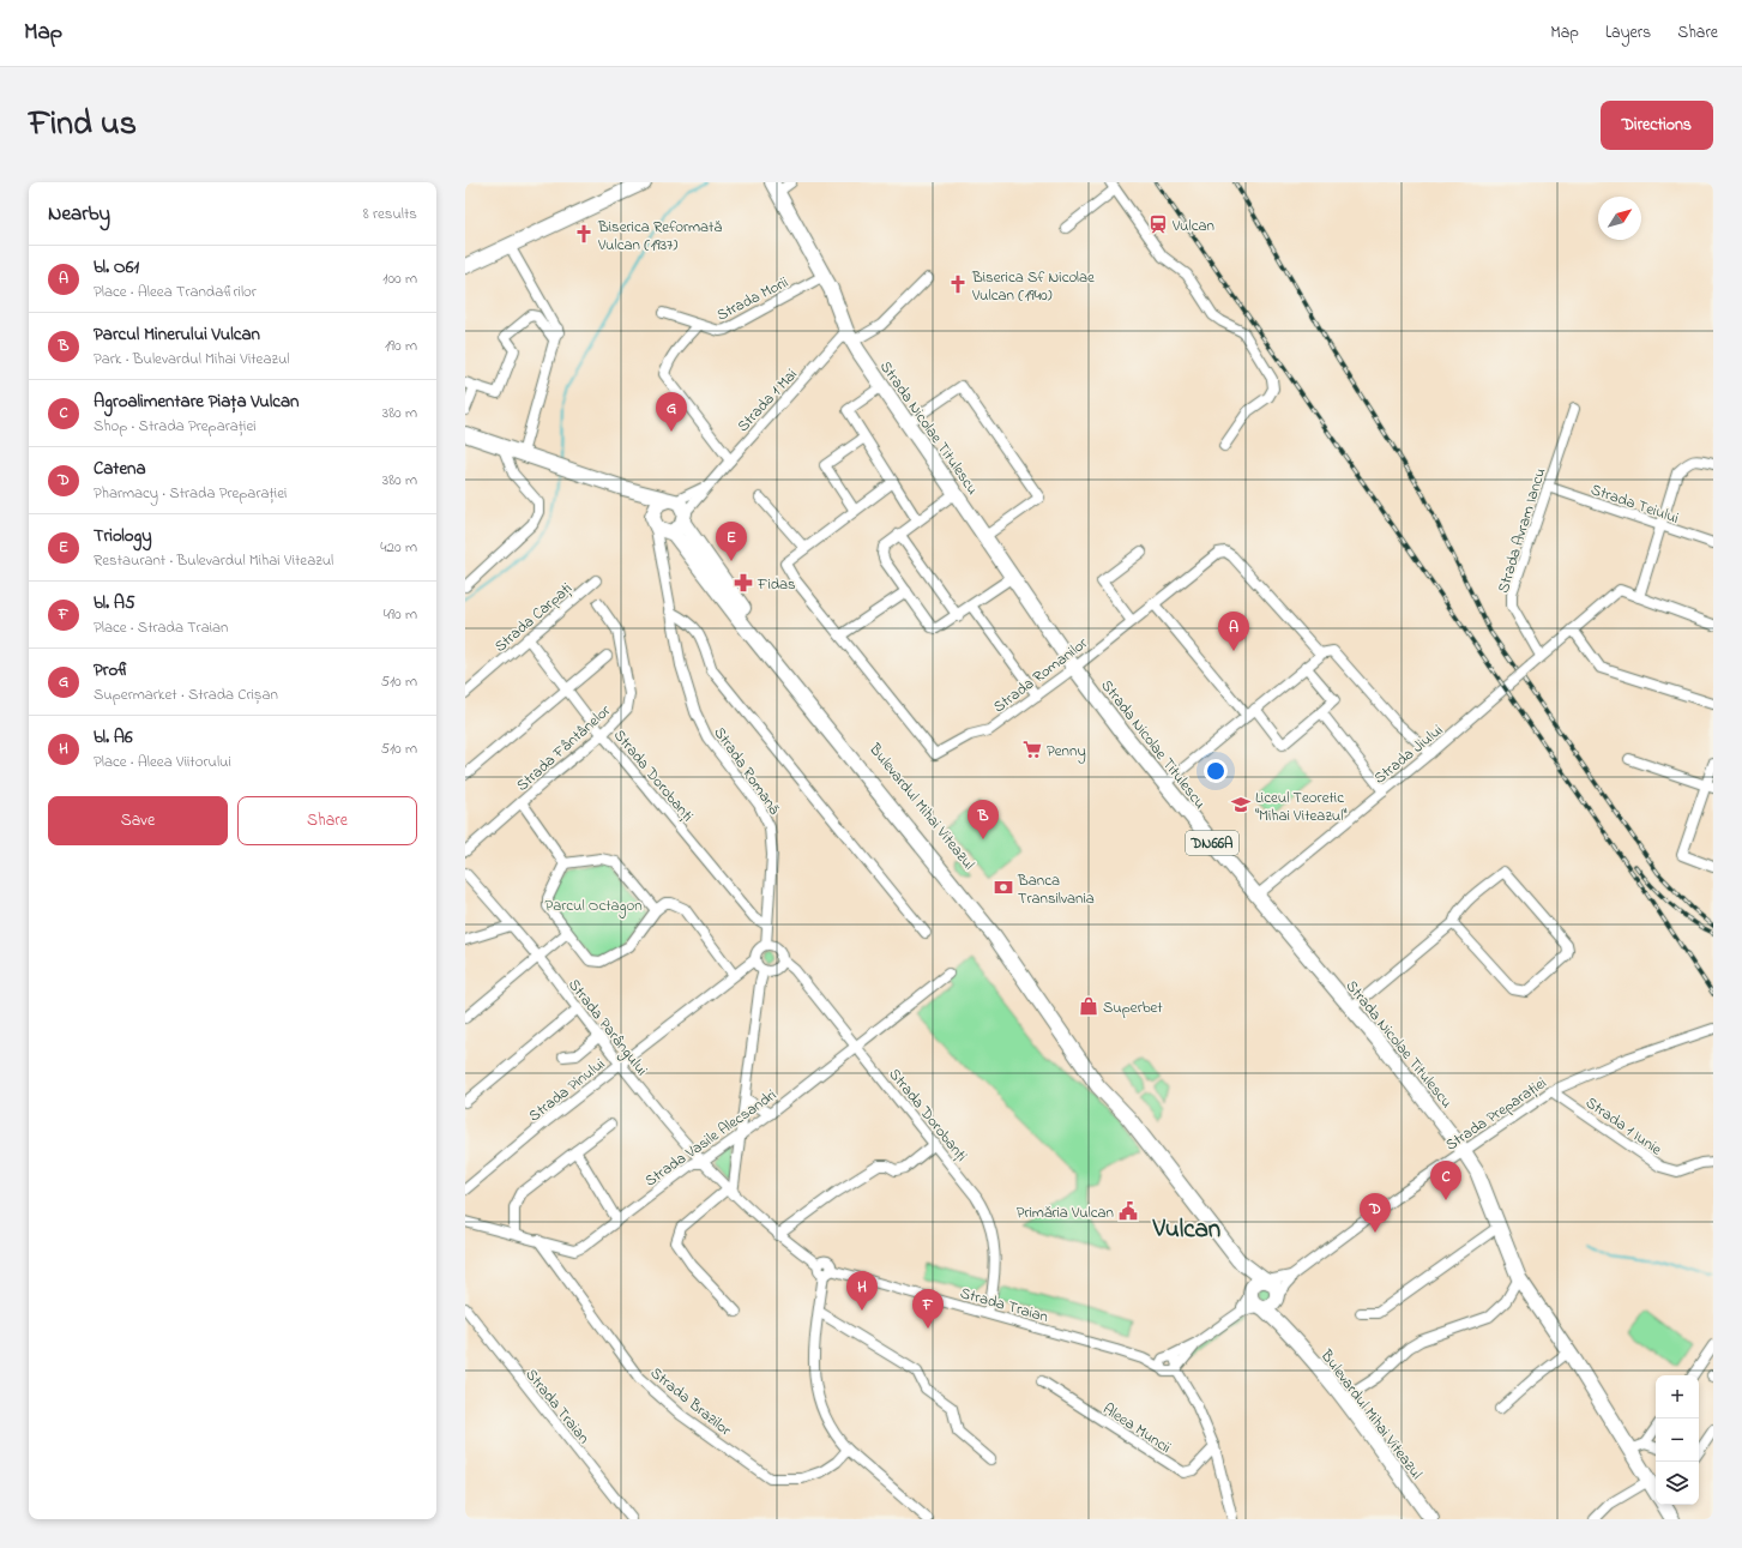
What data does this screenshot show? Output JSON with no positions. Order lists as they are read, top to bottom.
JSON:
{
  "streets": {
    "main road": ["Strada Nicolae Titulescu", "Bulevardul Mihai Viteazul", "DN66A"],
    "street": [
      "Strada Morii",
      "Strada 1 Mai",
      "Strada Teiului",
      "Strada Avram Iancu",
      "Strada Carpați",
      "Strada Romanilor",
      "Strada Fântânelor",
      "Strada Jiului",
      "Strada Romană",
      "Strada Dorobanți",
      "Strada Parângului",
      "Strada Pinului",
      "Strada Preparației",
      "Strada 1 Iunie",
      "Strada Vasile Alecsandri",
      "Strada Traian",
      "Strada Brazilor",
      "Aleea Muncii"
    ]
  },
  "crossings": [
    ["Strada Morii", "Strada Nicolae Titulescu"],
    ["Strada 1 Mai", "Strada Nicolae Titulescu"],
    ["Strada 1 Mai", "Strada Romană"],
    ["Strada 1 Mai", "Bulevardul Mihai Viteazul"],
    ["Strada Nicolae Titulescu", "Strada Romanilor"],
    ["Strada Nicolae Titulescu", "Strada Jiului"],
    ["Strada Nicolae Titulescu", "Strada Preparației"],
    ["Strada Teiului", "Strada Avram Iancu"],
    ["Strada Avram Iancu", "Strada Jiului"],
    ["Strada Carpați", "Strada Dorobanți"],
    ["Strada Fântânelor", "Strada Dorobanți"],
    ["Strada Romană", "Strada Dorobanți"],
    ["Strada Romană", "Bulevardul Mihai Viteazul"],
    ["Strada Romană", "Strada Pinului"],
    ["Strada Dorobanți", "Strada Pinului"],
    ["Strada Dorobanți", "Strada Vasile Alecsandri"],
    ["Strada Dorobanți", "Strada Traian"],
    ["Bulevardul Mihai Viteazul", "Strada Preparației"],
    ["Bulevardul Mihai Viteazul", "Strada Traian"],
    ["Strada Parângului", "Strada Pinului"],
    ["Strada Parângului", "Strada Vasile Alecsandri"],
    ["Strada Parângului", "Strada Traian"],
    ["Strada Preparației", "Strada 1 Iunie"],
    ["Strada Preparației", "Strada Traian"],
    ["Strada Vasile Alecsandri", "Strada Brazilor"]
  ],
  "districts": ["Vulcan"],
  "parks": ["Parcul Octagon"],
  "places": {
    "station": ["Vulcan"],
    "church": ["Biserica Reformată Vulcan (1937)", "Biserica Sf Nicolae Vulcan (1940)"],
    "pharmacy": ["Fidas"],
    "supermarket": ["Penny"],
    "school or university": ["Liceul Teoretic \"Mihai Viteazul\""],
    "bank": ["Banca Transilvania"],
    "shop": ["Superbet"],
    "public building": ["Primăria Vulcan"]
  },
  "north": "top right",
  "page": {
    "header": "Map",
    "nav": ["Map", "Layers", "Share"],
    "title": "Find us",
    "buttons": [
      "Directions",
      ["Save", "Share"]
    ],
    "heading": ["Nearby", "8 results"],
    "list": [
      {
        "mark": "A",
        "name": "bl. O61",
        "note": "Place · Aleea Trandafirilor",
        "value": "100 m"
      },
      {
        "mark": "B",
        "name": "Parcul Minerului Vulcan",
        "note": "Park · Bulevardul Mihai Viteazul",
        "value": "190 m"
      },
      {
        "mark": "C",
        "name": "Agroalimentare Piața Vulcan",
        "note": "Shop · Strada Preparației",
        "value": "380 m"
      },
      {
        "mark": "D",
        "name": "Catena",
        "note": "Pharmacy · Strada Preparației",
        "value": "380 m"
      },
      {
        "mark": "E",
        "name": "Triology",
        "note": "Restaurant · Bulevardul Mihai Viteazul",
        "value": "420 m"
      },
      {
        "mark": "F",
        "name": "bl. A5",
        "note": "Place · Strada Traian",
        "value": "490 m"
      },
      {
        "mark": "G",
        "name": "Profi",
        "note": "Supermarket · Strada Crișan",
        "value": "510 m"
      },
      {
        "mark": "H",
        "name": "bl. A6",
        "note": "Place · Aleea Viitorului",
        "value": "510 m"
      }
    ],
    "pins": [
      "G",
      "E",
      "A",
      "B",
      "C",
      "D",
      "H",
      "F"
    ],
    "map_buttons": ["+", "−"]
  }
}
